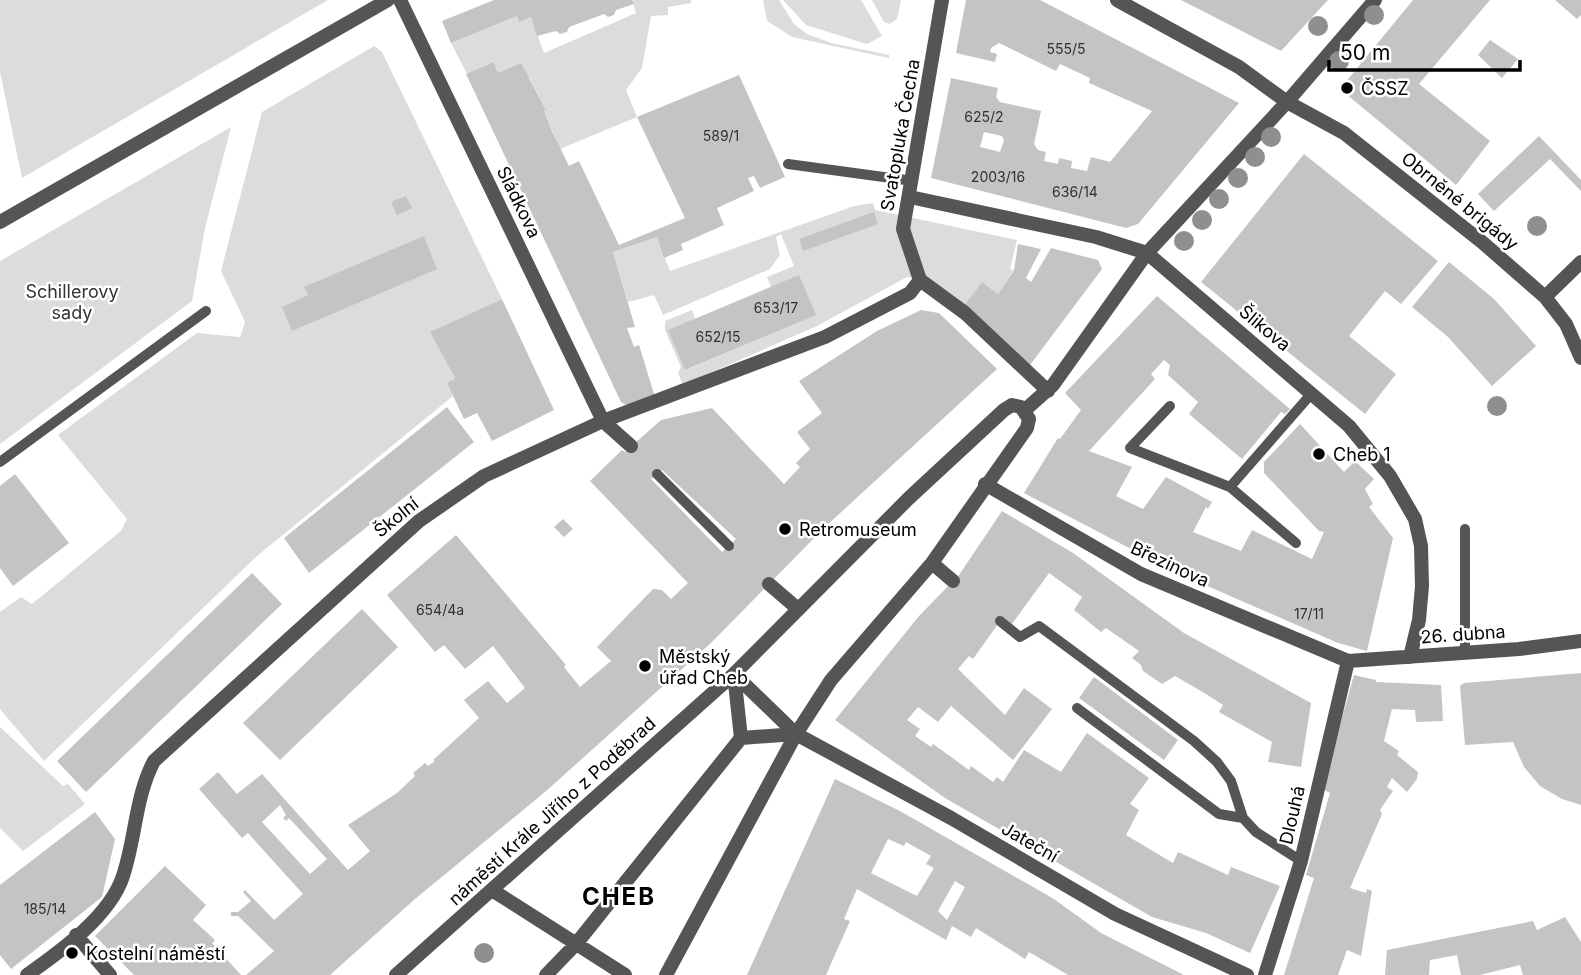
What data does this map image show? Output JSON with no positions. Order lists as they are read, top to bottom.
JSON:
{
  "streets": {
    "street": [
      "Svatopluka Čecha",
      "Obrněné brigády",
      "Sládkova",
      "Šlikova",
      "Školní",
      "Březinova",
      "26. dubna",
      "náměstí Krále Jiřího z Poděbrad",
      "Dlouhá",
      "Jateční"
    ]
  },
  "crossings": [
    ["Svatopluka Čecha", "Šlikova"],
    ["Svatopluka Čecha", "Školní"],
    ["Sládkova", "Školní"],
    ["Šlikova", "26. dubna"],
    ["Březinova", "26. dubna"],
    ["Březinova", "Dlouhá"],
    ["26. dubna", "Dlouhá"]
  ],
  "districts": ["CHEB"],
  "parks": ["Schillerovy sady"],
  "places": [
    "ČSSZ",
    "Cheb 1",
    "Retromuseum",
    "Městský úřad Cheb",
    "Kostelní náměstí"
  ],
  "house_numbers": [
    "555/5",
    "625/2",
    "589/1",
    "2003/16",
    "636/14",
    "653/17",
    "652/15",
    "654/4a",
    "17/11",
    "185/14"
  ],
  "scale_bar": "50 m"
}
